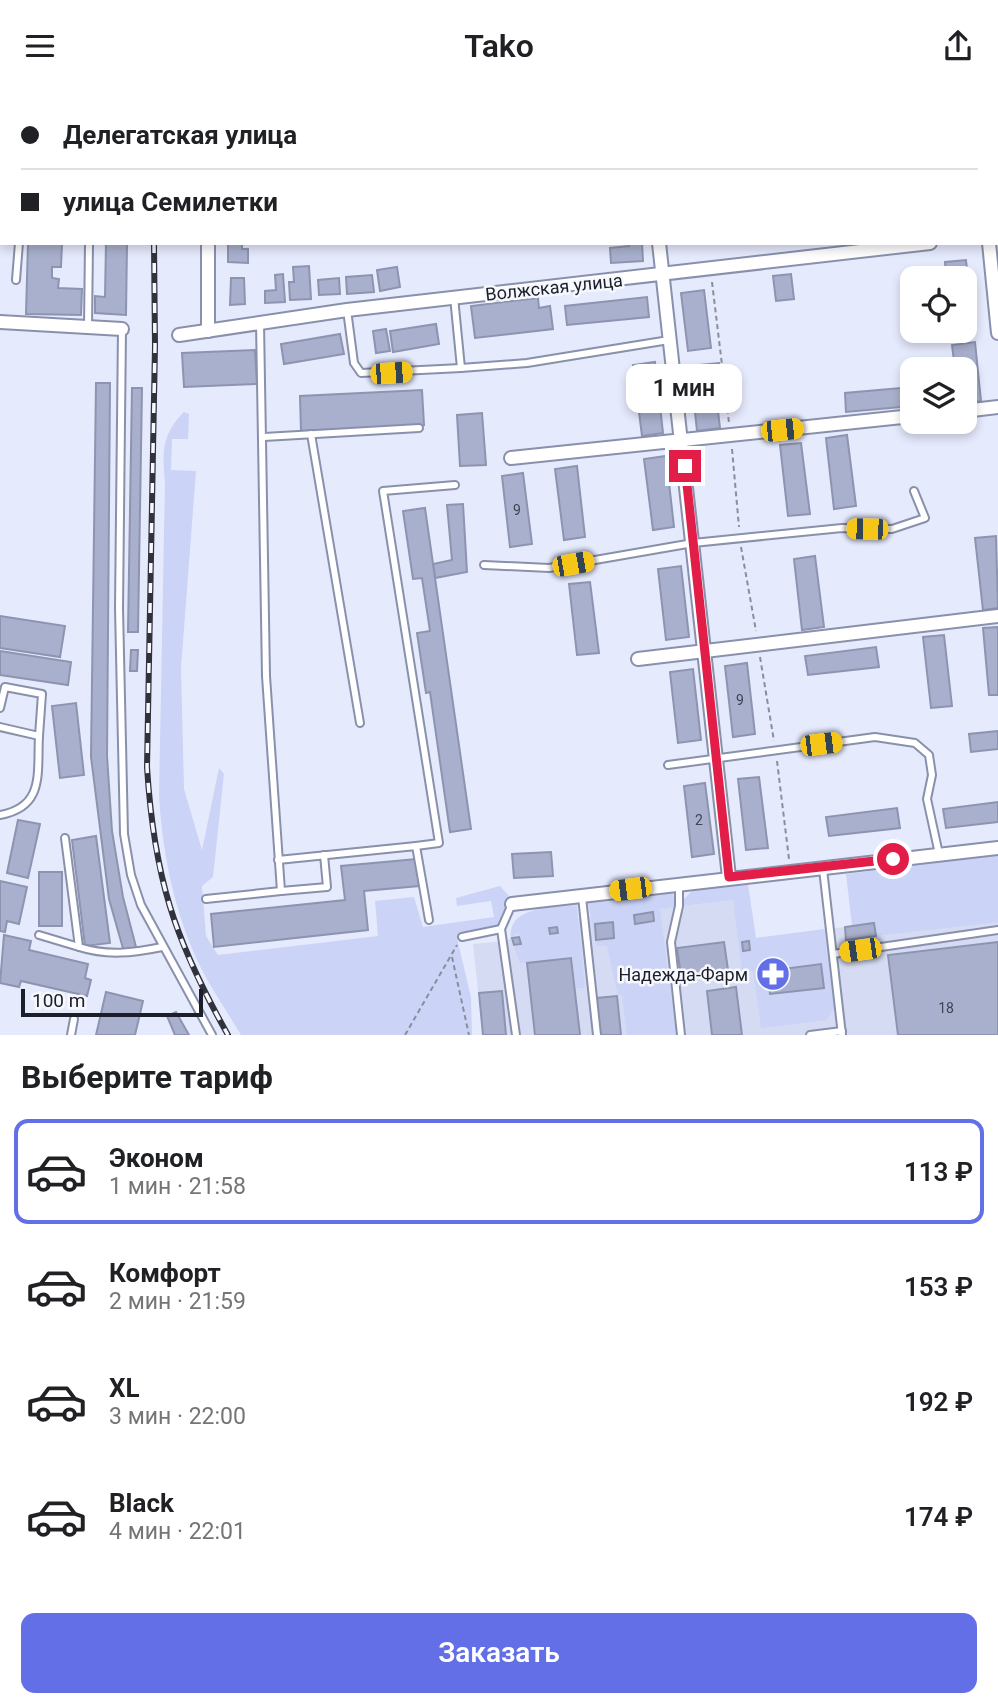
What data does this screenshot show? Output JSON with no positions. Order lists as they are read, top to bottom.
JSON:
{
  "streets": {
    "street": ["Волжская улица"]
  },
  "places": {
    "pharmacy": ["Надежда-Фарм"]
  },
  "house_numbers": [
    "9",
    "9",
    "2",
    "18"
  ],
  "scale_bar": "100 m",
  "page": {
    "header": "Tako",
    "banner": ["Делегатская улица", "улица Семилетки"],
    "bubble": "1 мин",
    "scale": "100 m",
    "heading": "Выберите тариф",
    "list": [
      {
        "name": "Эконом",
        "note": "1 мин · 21:58",
        "value": "113 ₽"
      },
      {
        "name": "Комфорт",
        "note": "2 мин · 21:59",
        "value": "153 ₽"
      },
      {
        "name": "XL",
        "note": "3 мин · 22:00",
        "value": "192 ₽"
      },
      {
        "name": "Black",
        "note": "4 мин · 22:01",
        "value": "174 ₽"
      }
    ],
    "buttons": "Заказать"
  }
}
